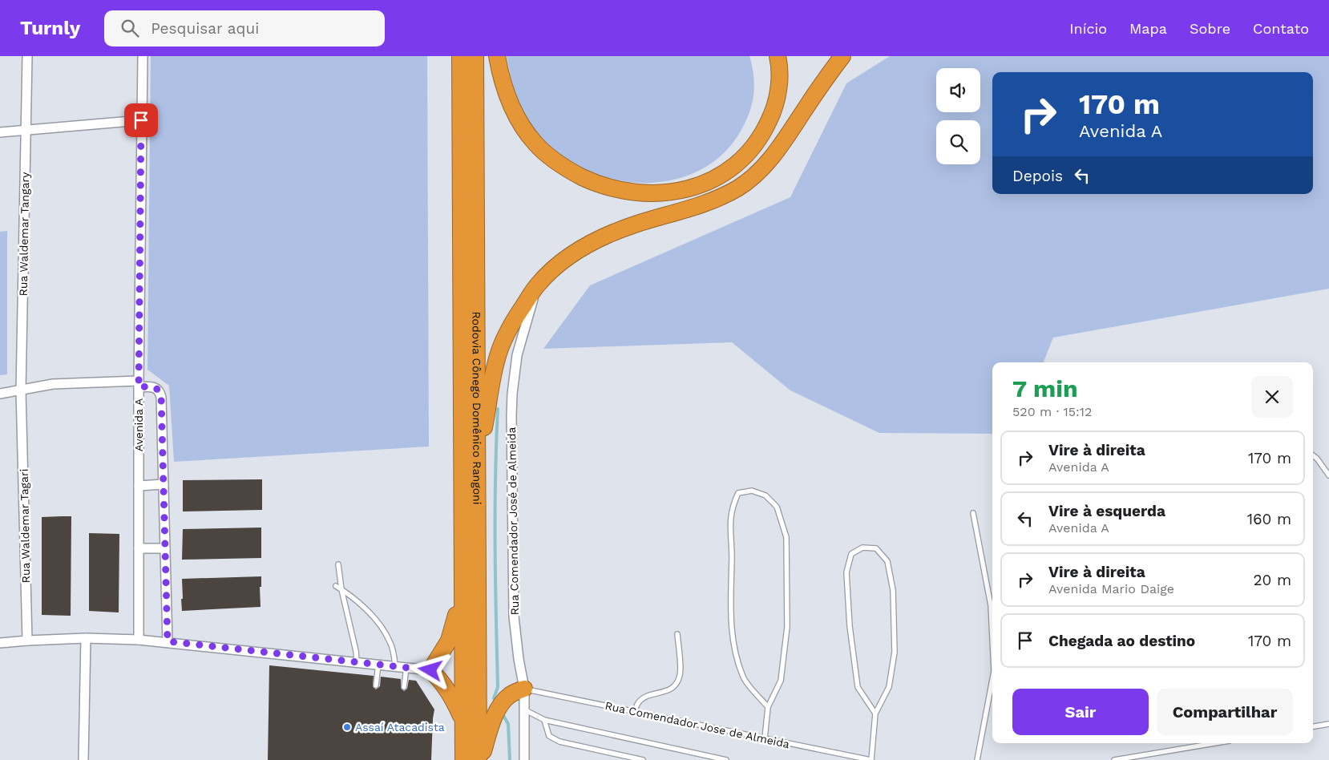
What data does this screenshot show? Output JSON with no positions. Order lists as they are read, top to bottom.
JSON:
{
  "streets": {
    "highway": ["Rodovia Cônego Domênico Rangoni"],
    "street": [
      "Rua Waldemar Tangary",
      "Avenida A",
      "Rua Comendador José de Almeida",
      "Rua Waldemar Tagari"
    ],
    "lane": ["Rua Comendador Jose de Almeida"]
  },
  "crossings": [
    ["Rua Waldemar Tangary", "Rua Waldemar Tagari"],
    ["Rua Comendador José de Almeida", "Rua Comendador Jose de Almeida"]
  ],
  "places": ["Assaí Atacadista"],
  "page": {
    "header": "Turnly",
    "search": "Pesquisar aqui",
    "nav": [
      "Início",
      "Mapa",
      "Sobre",
      "Contato"
    ],
    "turn": ["170 m", "Avenida A"],
    "then": "Depois",
    "heading": ["7 min", "520 m · 15:12"],
    "list": [
      {
        "name": "Vire à direita",
        "note": "Avenida A",
        "value": "170 m"
      },
      {
        "name": "Vire à esquerda",
        "note": "Avenida A",
        "value": "160 m"
      },
      {
        "name": "Vire à direita",
        "note": "Avenida Mario Daige",
        "value": "20 m"
      },
      {
        "name": "Chegada ao destino",
        "value": "170 m"
      }
    ],
    "buttons": ["Sair", "Compartilhar"]
  }
}
